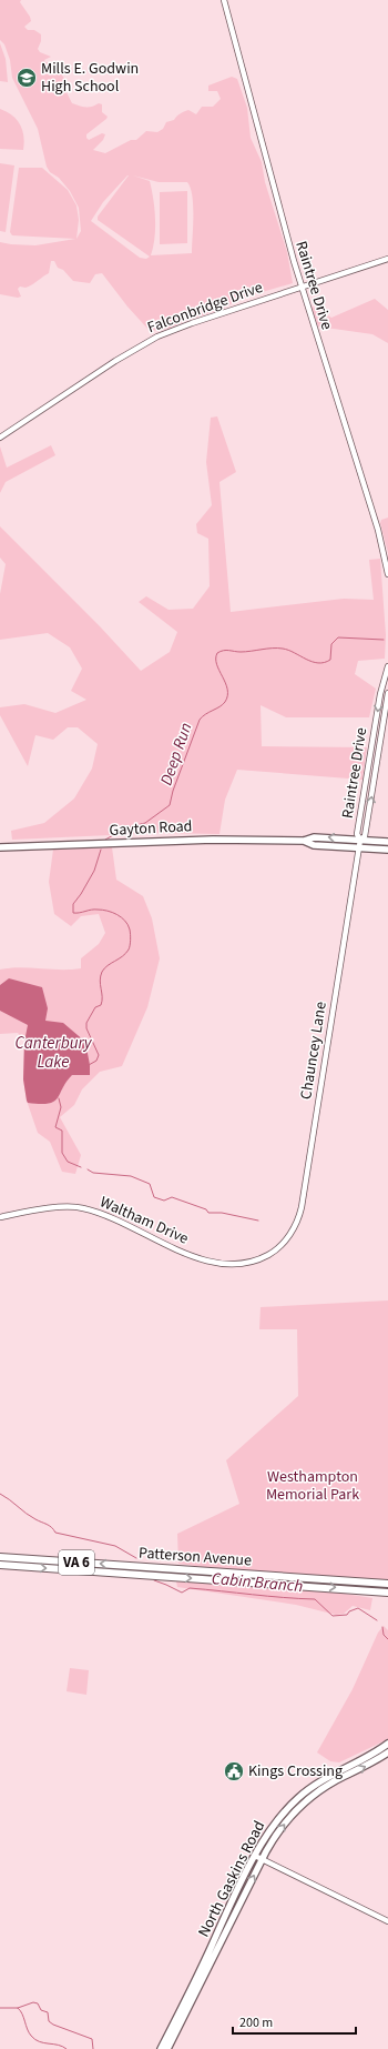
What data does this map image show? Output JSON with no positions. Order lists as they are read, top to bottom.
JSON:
{
  "streets": {
    "main road": [
      "Gayton Road",
      "Patterson Avenue",
      "VA 6",
      "North Gaskins Road"
    ],
    "street": [
      "Raintree Drive",
      "Falconbridge Drive",
      "Chauncey Lane",
      "Waltham Drive"
    ]
  },
  "crossings": [
    ["Raintree Drive", "Falconbridge Drive"],
    ["Raintree Drive", "Gayton Road"],
    ["Raintree Drive", "Chauncey Lane"],
    ["Gayton Road", "Chauncey Lane"],
    ["Chauncey Lane", "Waltham Drive"]
  ],
  "water": ["Deep Run", "Canterbury Lake", "Cabin Branch"],
  "parks": ["Westhampton Memorial Park"],
  "places": {
    "school or university": ["Mills E. Godwin High School"],
    "public building": ["Kings Crossing"]
  },
  "scale_bar": "200 m"
}
